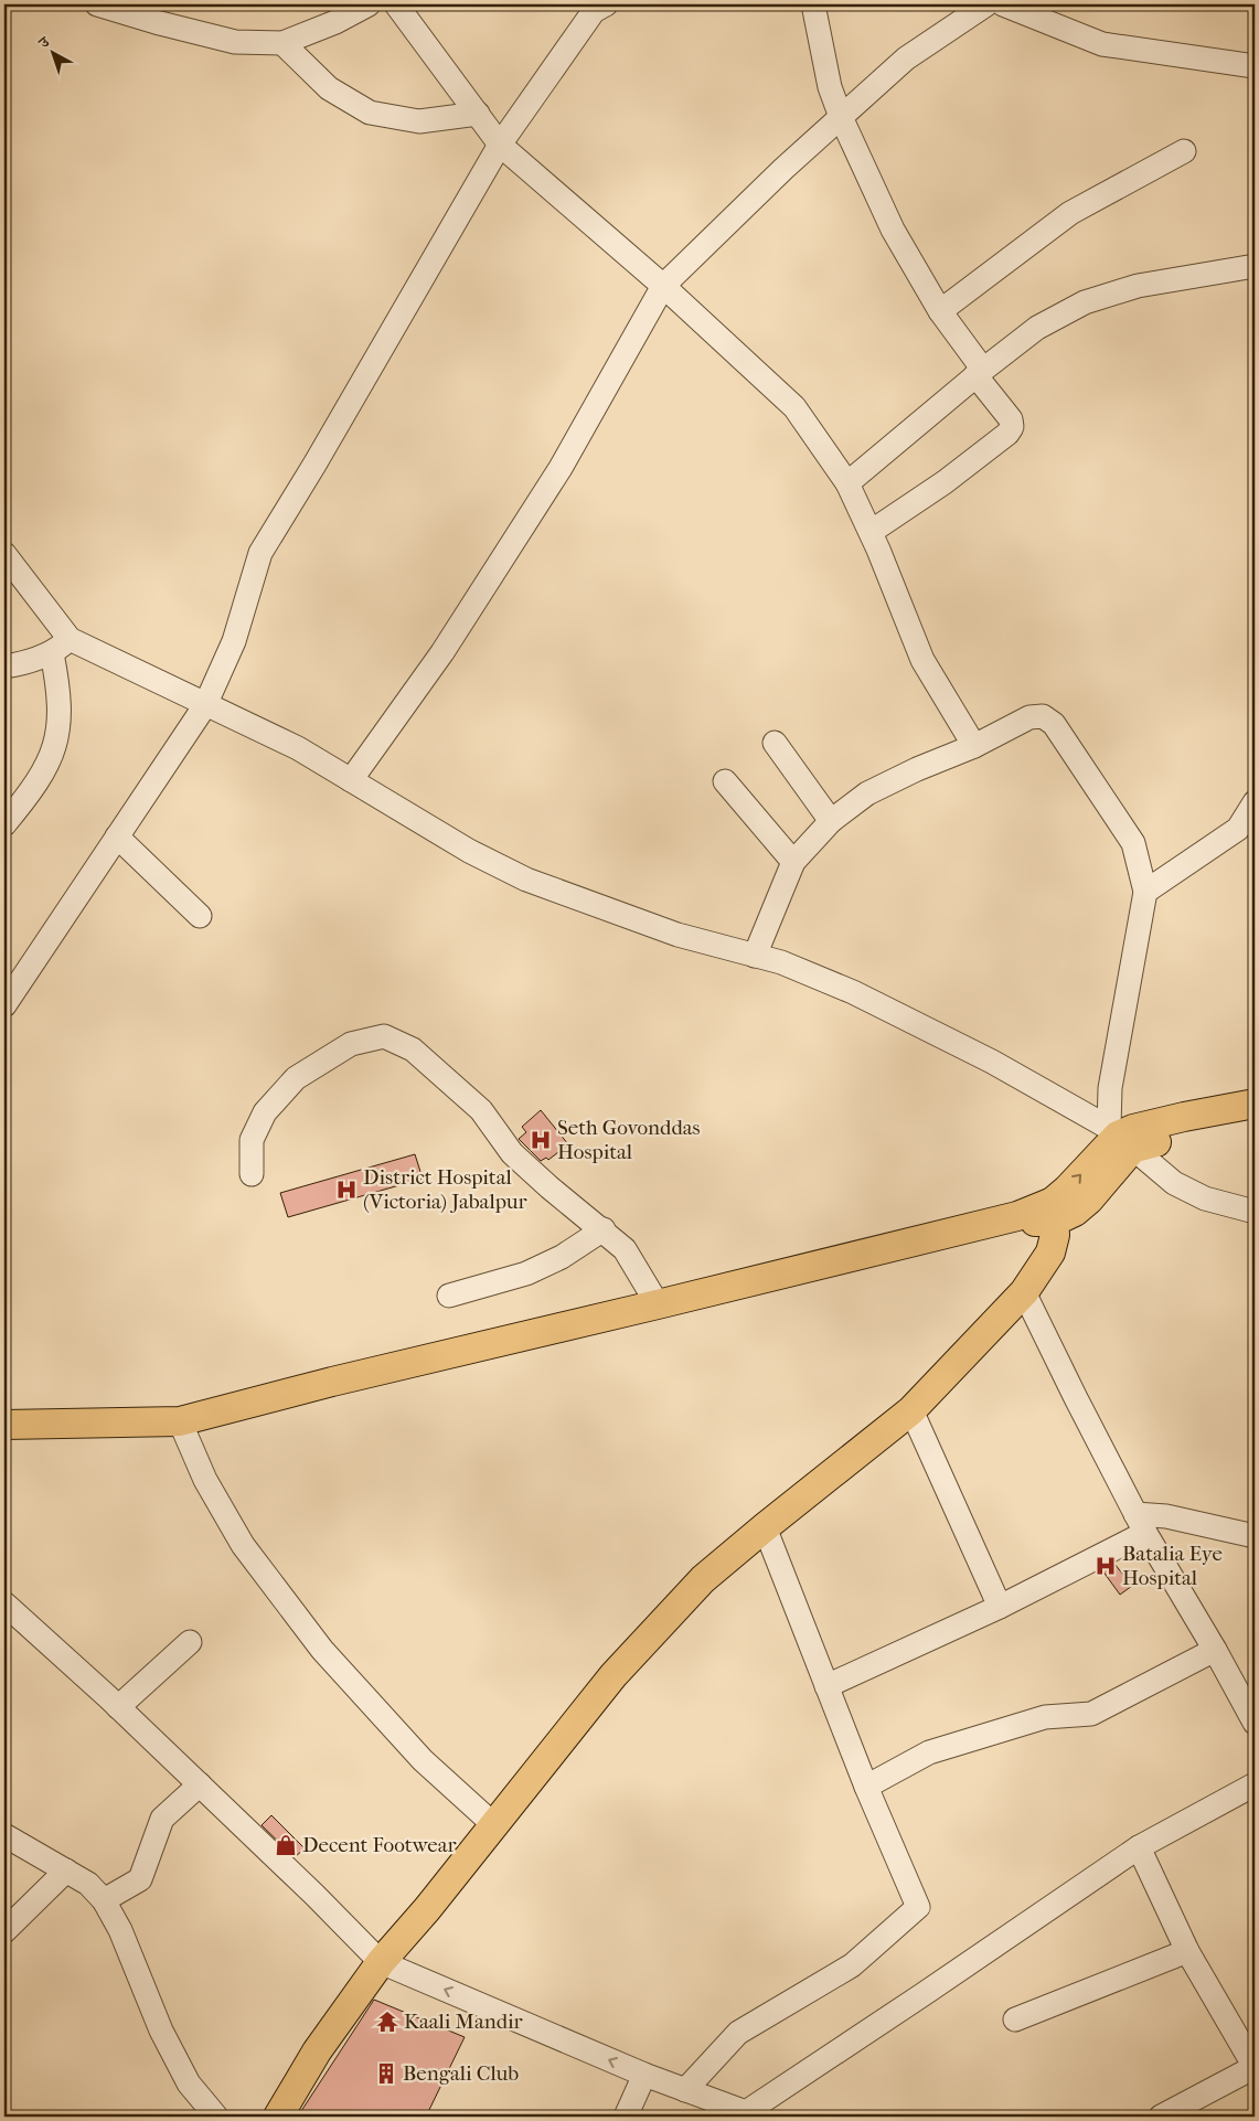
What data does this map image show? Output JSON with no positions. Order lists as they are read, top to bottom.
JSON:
{
  "places": {
    "hospital": ["Seth Govonddas Hospital", "District Hospital (Victoria) Jabalpur", "Batalia Eye Hospital"],
    "shop": ["Decent Footwear"],
    "temple": ["Kaali Mandir"],
    "building": ["Bengali Club"]
  },
  "north": "top left"
}
